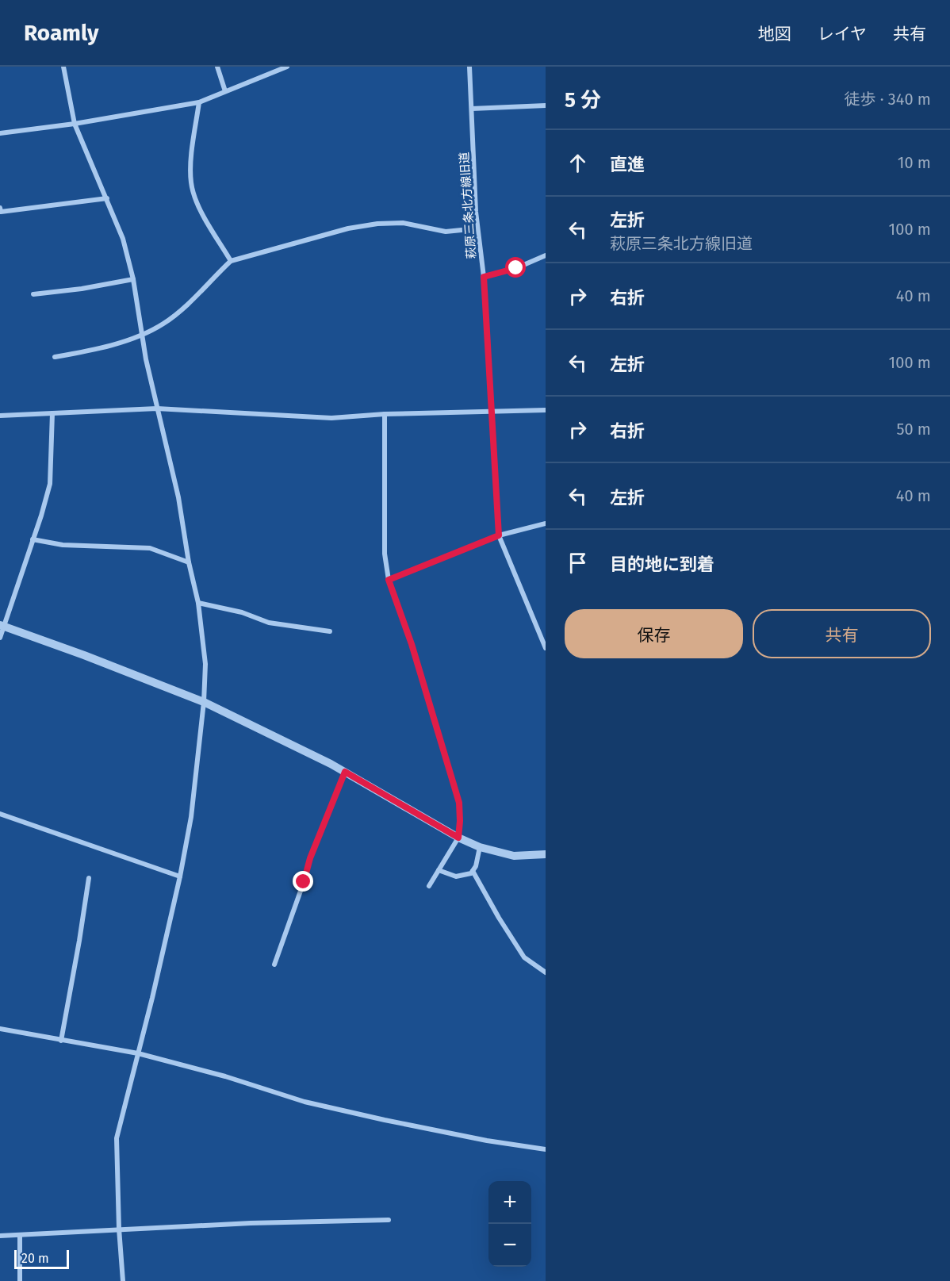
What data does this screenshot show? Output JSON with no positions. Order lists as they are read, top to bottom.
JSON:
{
  "streets": {
    "street": ["萩原三条北方線旧道"]
  },
  "scale_bar": "20 m",
  "page": {
    "header": "Roamly",
    "nav": ["地図", "レイヤ", "共有"],
    "heading": ["5 分", "徒歩 · 340 m"],
    "list": [
      ["直進", "10 m"],
      ["左折", "萩原三条北方線旧道", "100 m"],
      ["右折", "40 m"],
      ["左折", "100 m"],
      ["右折", "50 m"],
      ["左折", "40 m"],
      "目的地に到着"
    ],
    "buttons": ["保存", "共有"],
    "map_buttons": ["+", "−"],
    "scale": "20 m"
  }
}
